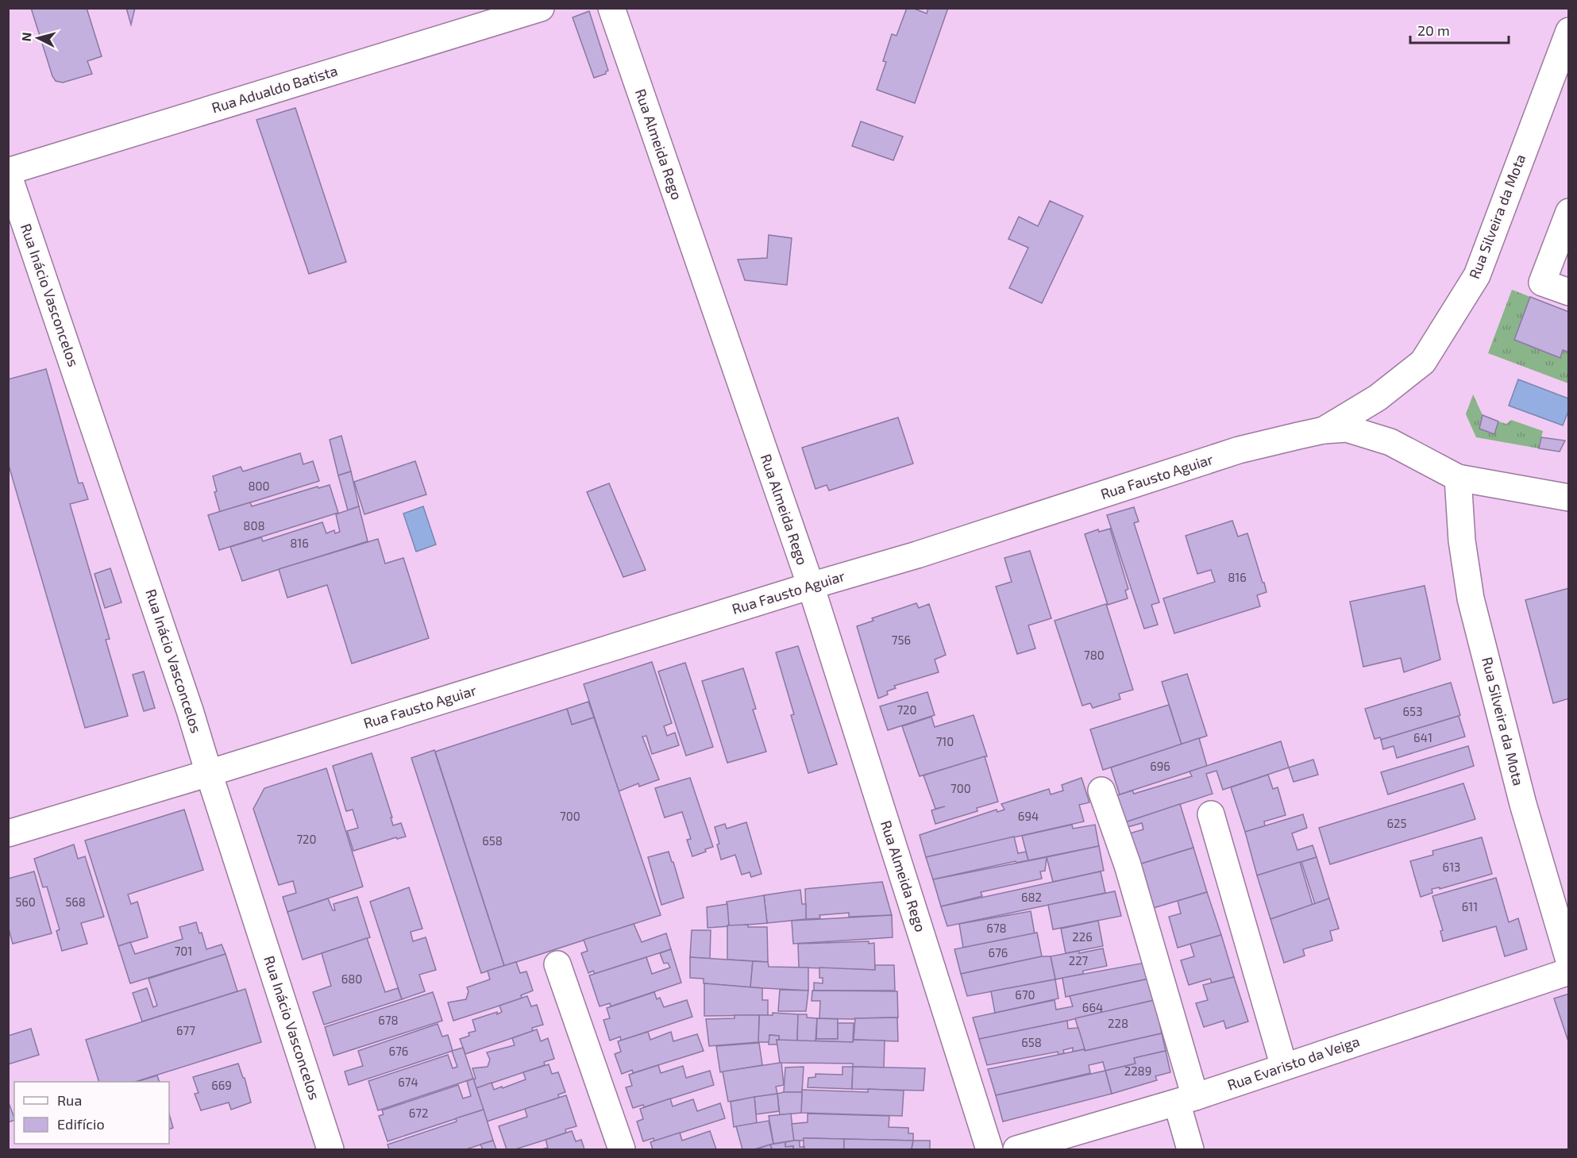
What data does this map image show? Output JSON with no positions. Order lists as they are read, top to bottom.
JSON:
{
  "streets": {
    "street": [
      "Rua Adualdo Batista",
      "Rua Almeida Rego",
      "Rua Silveira da Mota",
      "Rua Inácio Vasconcelos",
      "Rua Fausto Aguiar",
      "Rua Evaristo da Veiga"
    ]
  },
  "crossings": [
    ["Rua Adualdo Batista", "Rua Inácio Vasconcelos"],
    ["Rua Almeida Rego", "Rua Fausto Aguiar"],
    ["Rua Silveira da Mota", "Rua Fausto Aguiar"],
    ["Rua Inácio Vasconcelos", "Rua Fausto Aguiar"]
  ],
  "house_numbers": [
    "800",
    "808",
    "816",
    "816",
    "756",
    "780",
    "720",
    "653",
    "641",
    "710",
    "696",
    "700",
    "700",
    "694",
    "625",
    "720",
    "658",
    "613",
    "682",
    "560",
    "568",
    "611",
    "678",
    "226",
    "701",
    "676",
    "227",
    "680",
    "670",
    "664",
    "678",
    "228",
    "677",
    "658",
    "676",
    "2289",
    "674",
    "669",
    "672"
  ],
  "legend": ["Rua", "Edifício"],
  "scale_bar": "20 m",
  "north": "left"
}
